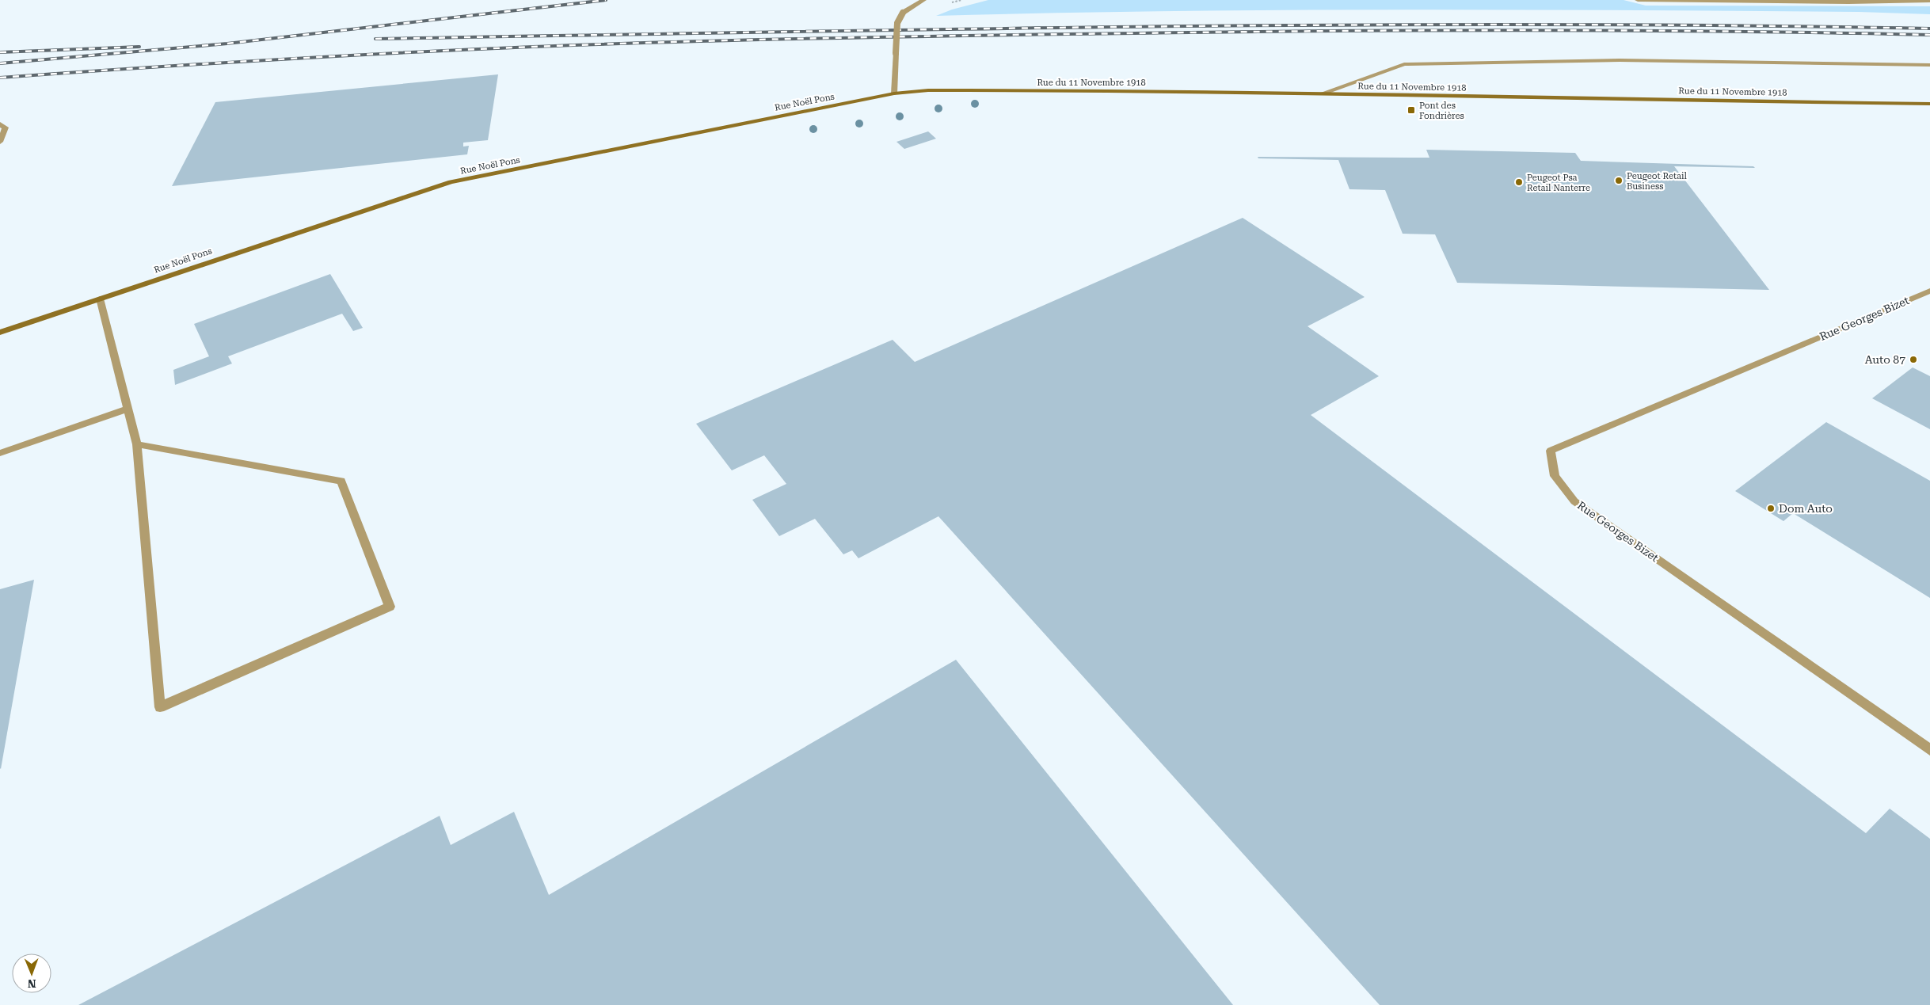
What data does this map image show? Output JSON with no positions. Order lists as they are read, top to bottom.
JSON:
{
  "streets": {
    "street": ["Rue du 11 Novembre 1918", "Rue Noël Pons", "Rue Georges Bizet"]
  },
  "crossings": [
    ["Rue du 11 Novembre 1918", "Rue Noël Pons"]
  ],
  "places": {
    "transit": ["Pont des Fondrières"],
    "other": [
      "Peugeot Retail Business",
      "Peugeot Psa Retail Nanterre",
      "Auto 87",
      "Dom Auto"
    ]
  },
  "north": "bottom"
}
